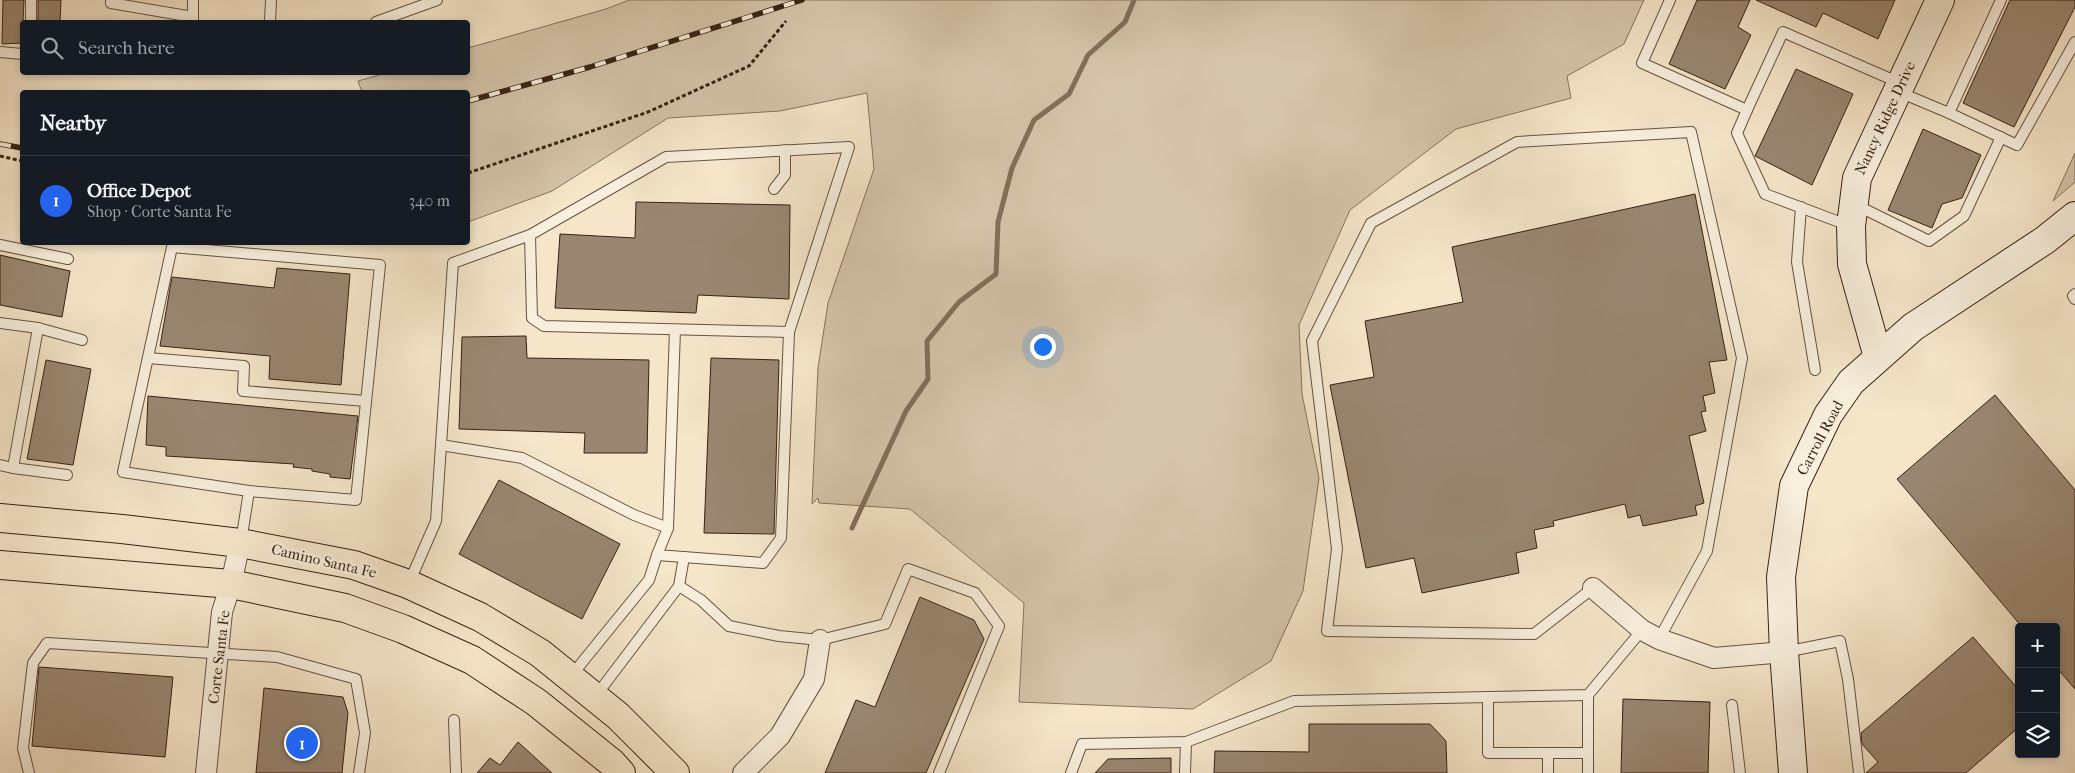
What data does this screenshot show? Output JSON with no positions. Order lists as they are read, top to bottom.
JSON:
{
  "streets": {
    "main road": ["Nancy Ridge Drive", "Carroll Road", "Camino Santa Fe"],
    "street": ["Corte Santa Fe"]
  },
  "crossings": [
    ["Nancy Ridge Drive", "Carroll Road"],
    ["Camino Santa Fe", "Corte Santa Fe"]
  ],
  "page": {
    "search": "Search here",
    "heading": "Nearby",
    "list": [
      {
        "mark": "1",
        "name": "Office Depot",
        "note": "Shop · Corte Santa Fe",
        "value": "340 m"
      }
    ],
    "map_buttons": ["+", "−"],
    "pins": "1"
  }
}
